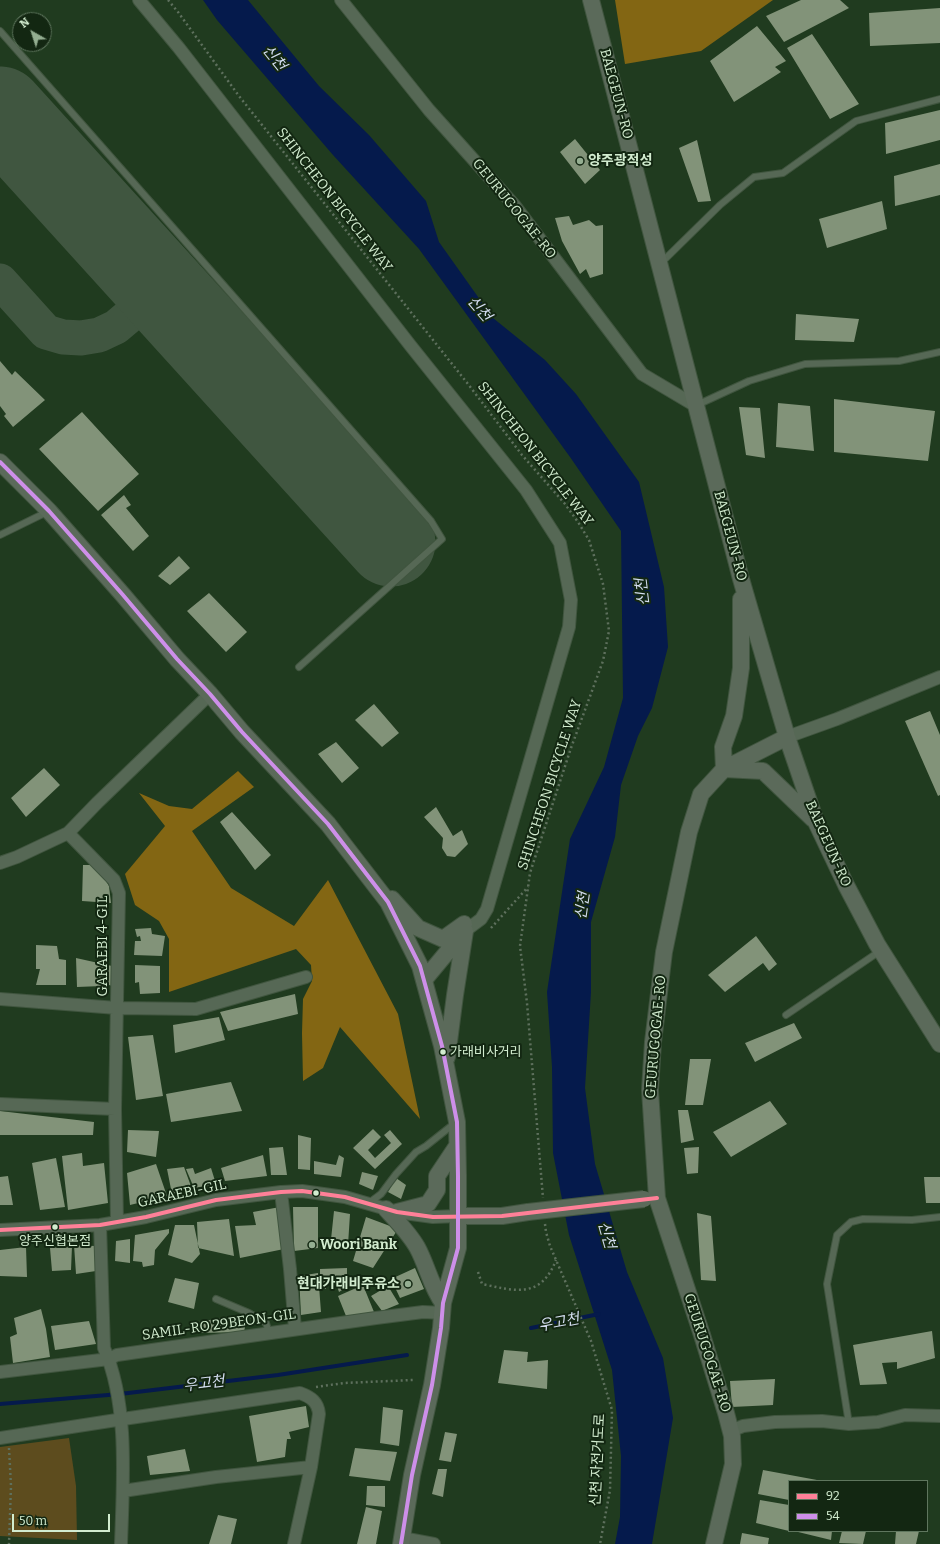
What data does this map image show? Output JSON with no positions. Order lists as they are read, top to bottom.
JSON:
{
  "streets": {
    "main road": ["BAEGEUN-RO", "GEURUGOGAE-RO"],
    "street": ["GARAEBI 4-GIL", "GARAEBI-GIL", "SAMIL-RO 29BEON-GIL"],
    "path": ["SHINCHEON BICYCLE WAY", "신천 자전거도로"]
  },
  "crossings": [
    ["BAEGEUN-RO", "GEURUGOGAE-RO"],
    ["GARAEBI 4-GIL", "GARAEBI-GIL"]
  ],
  "water": ["신천", "우고천"],
  "places": [
    "양주광적성",
    "가래비사거리",
    "양주신협본점",
    "Woori Bank",
    "현대가래비주유소"
  ],
  "lines": ["transit line 54", "transit line 92"],
  "legend": ["92", "54"],
  "scale_bar": "50 m",
  "north": "top left"
}
